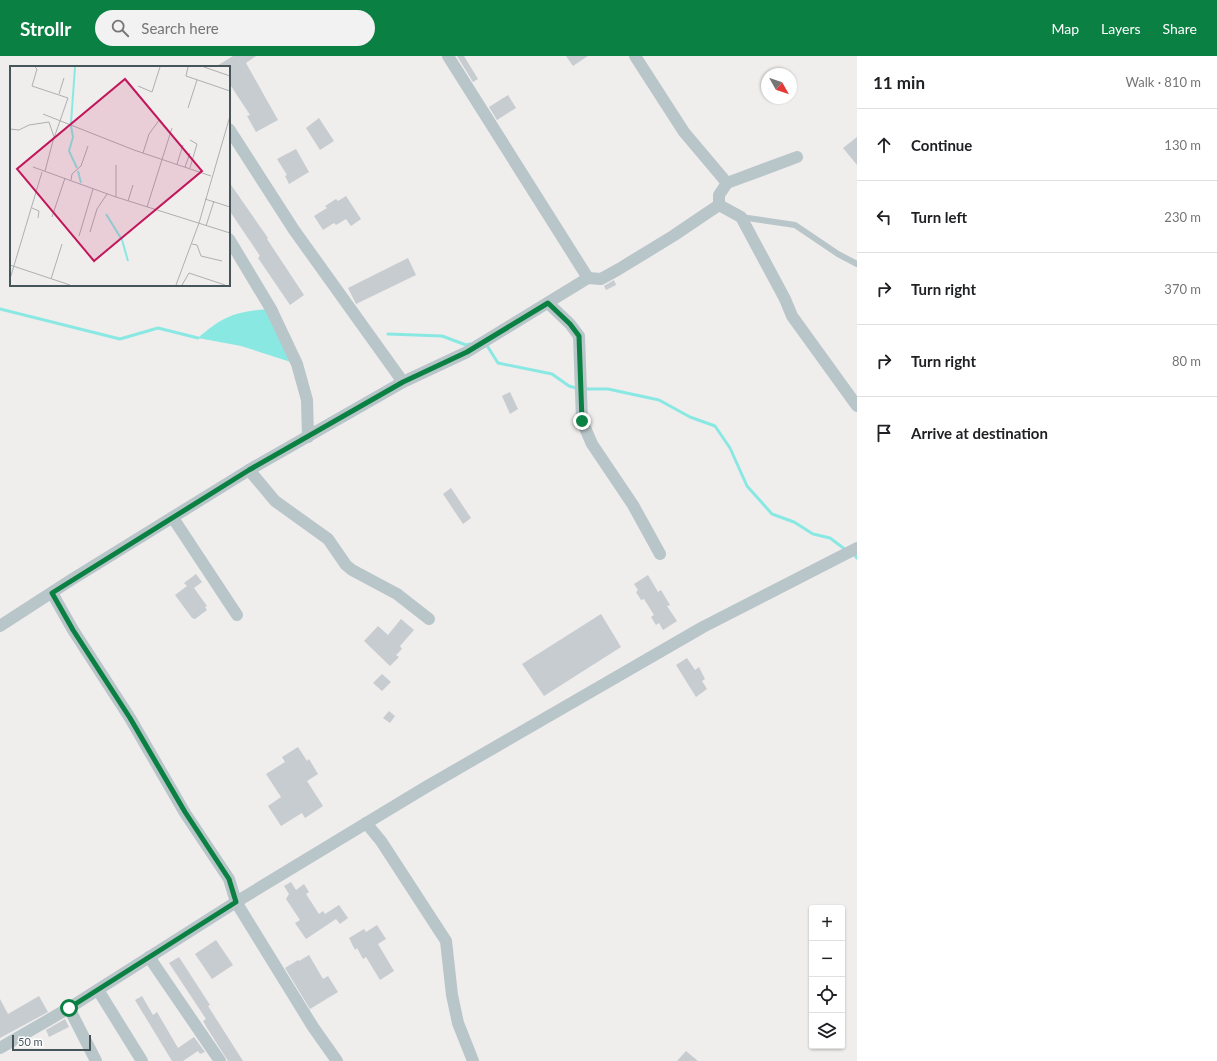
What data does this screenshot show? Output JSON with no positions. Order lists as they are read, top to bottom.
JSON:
{
  "scale_bar": "50 m",
  "north": "bottom right",
  "page": {
    "header": "Strollr",
    "search": "Search here",
    "nav": ["Map", "Layers", "Share"],
    "heading": ["11 min", "Walk · 810 m"],
    "list": [
      ["Continue", "130 m"],
      ["Turn left", "230 m"],
      ["Turn right", "370 m"],
      ["Turn right", "80 m"],
      "Arrive at destination"
    ],
    "map_buttons": ["+", "−"],
    "scale": "50 m"
  }
}
